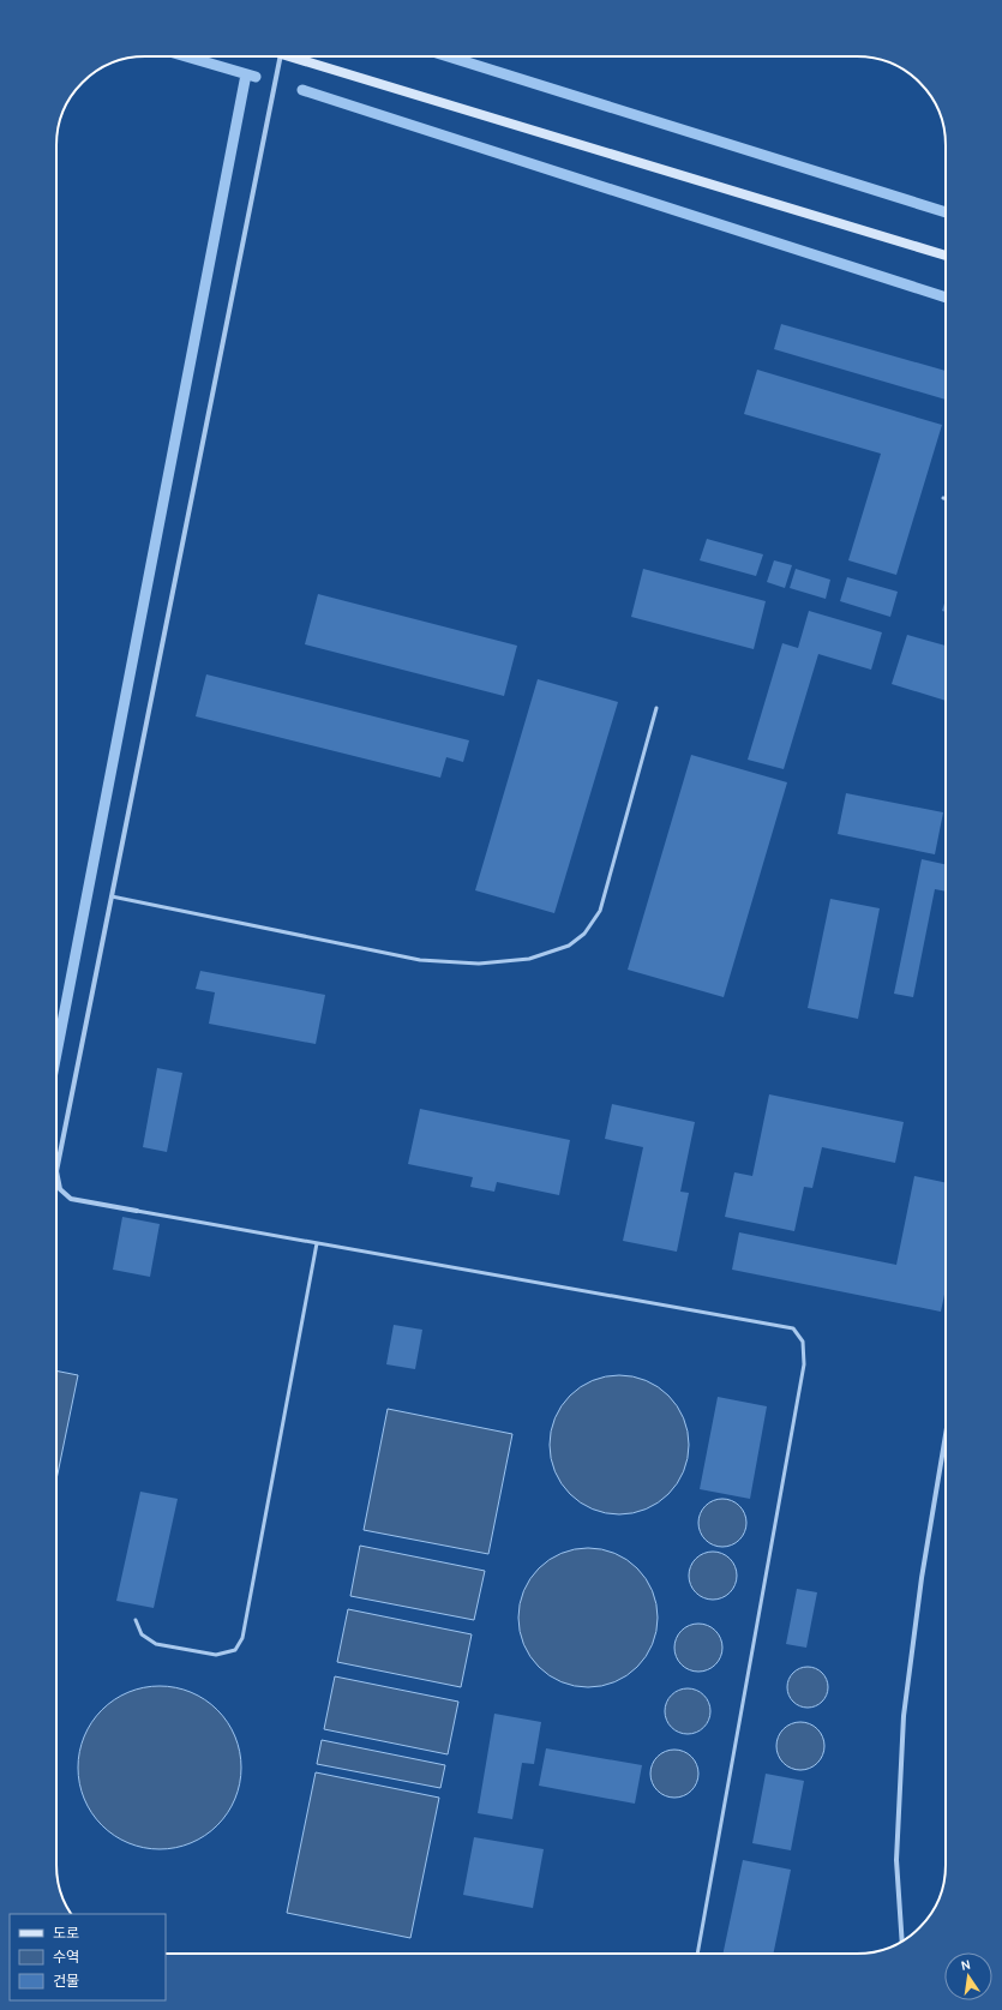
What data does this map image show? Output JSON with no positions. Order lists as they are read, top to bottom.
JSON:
{
  "legend": ["도로", "수역", "건물"],
  "north": "top"
}
